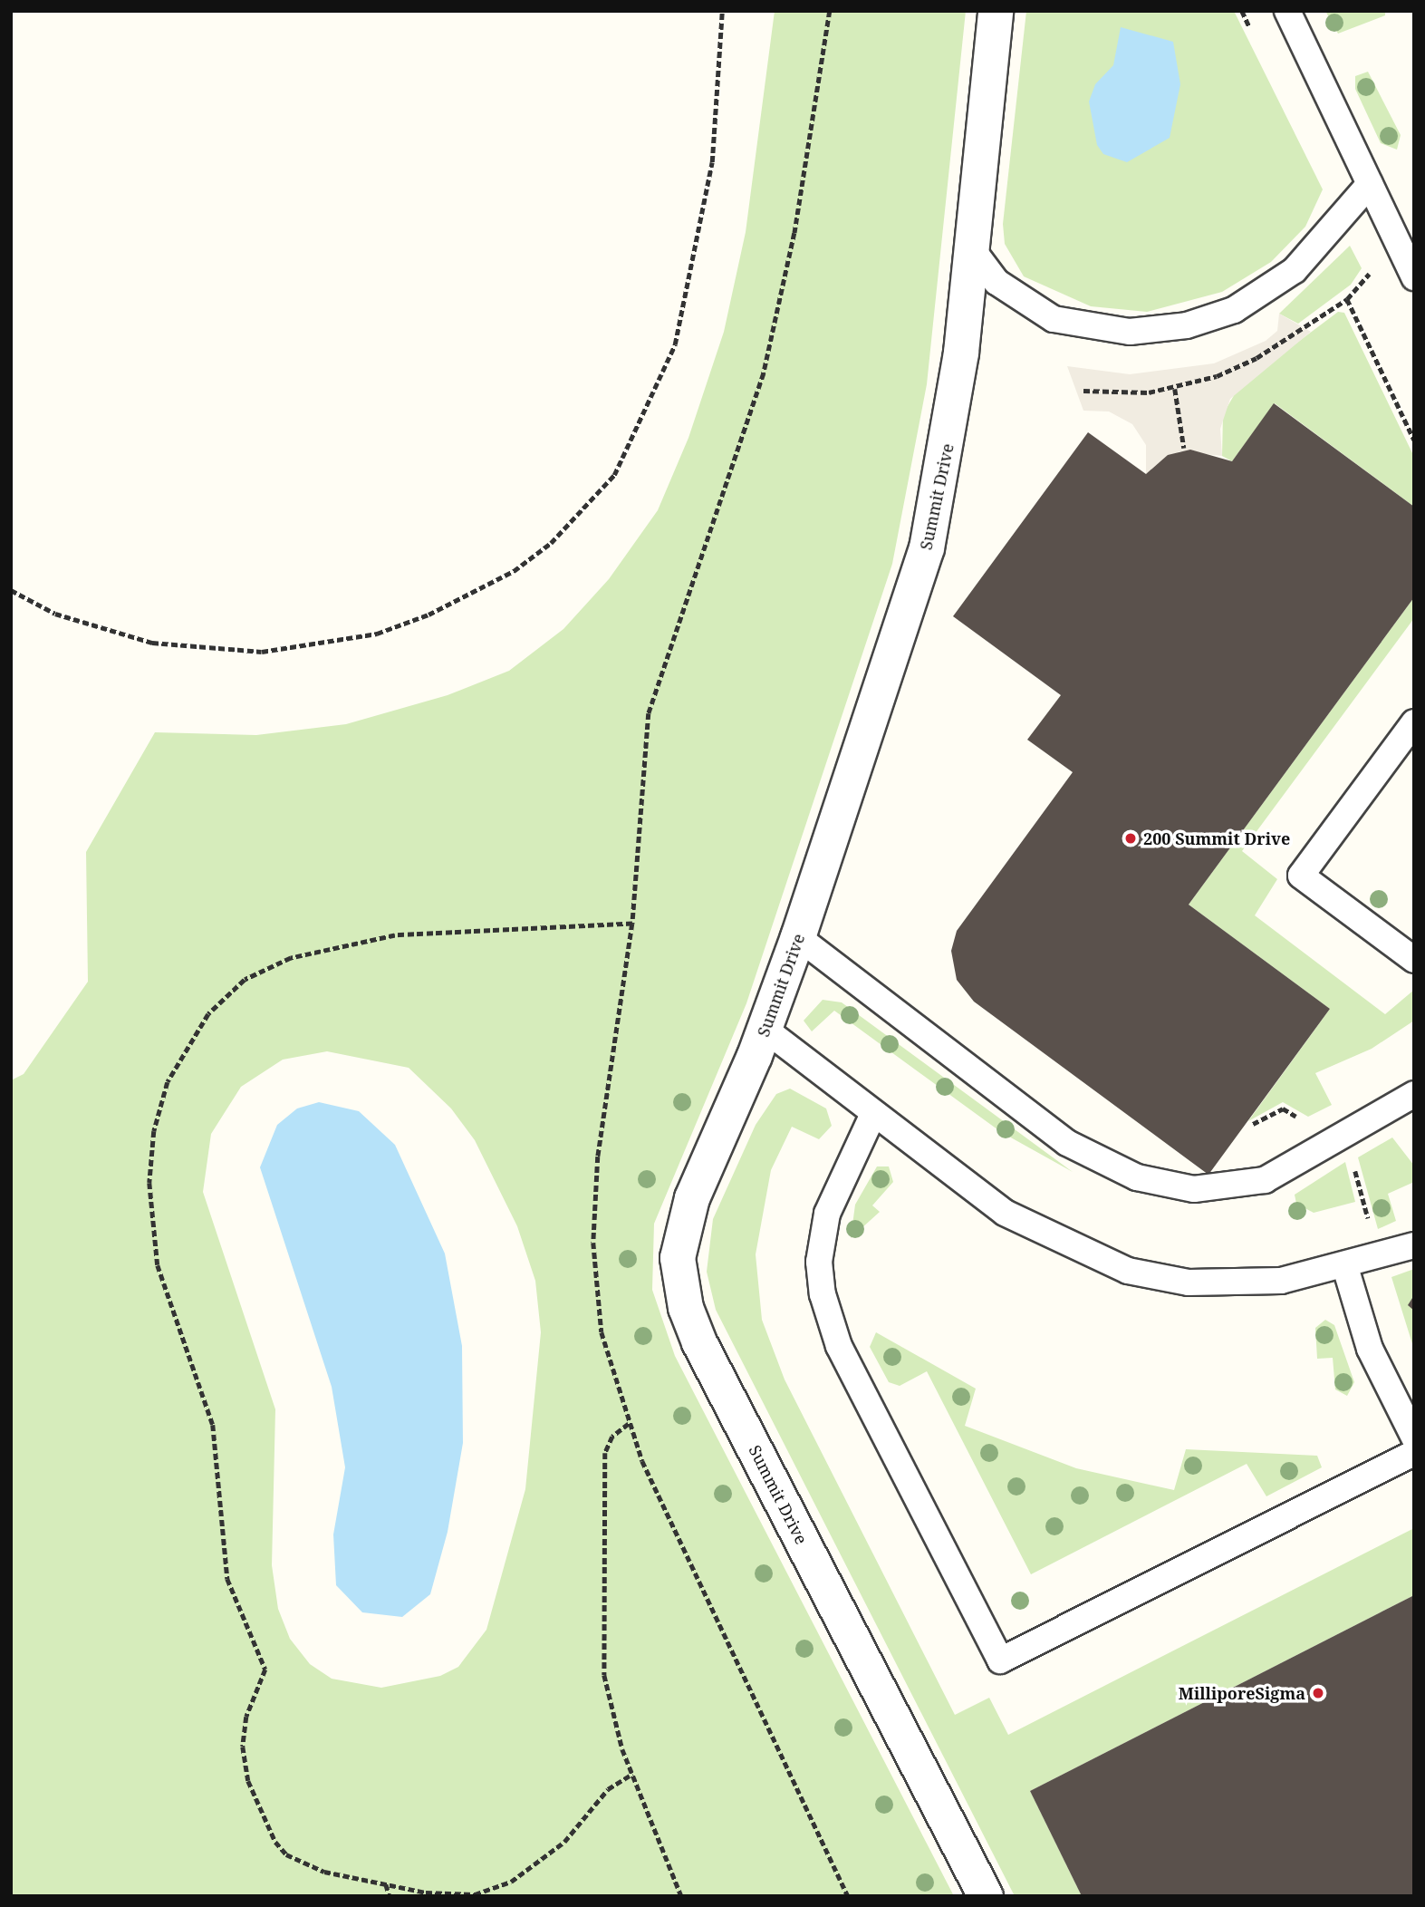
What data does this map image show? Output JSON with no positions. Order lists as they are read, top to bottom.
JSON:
{
  "streets": {
    "street": ["Summit Drive"]
  },
  "places": ["200 Summit Drive", "MilliporeSigma"]
}
